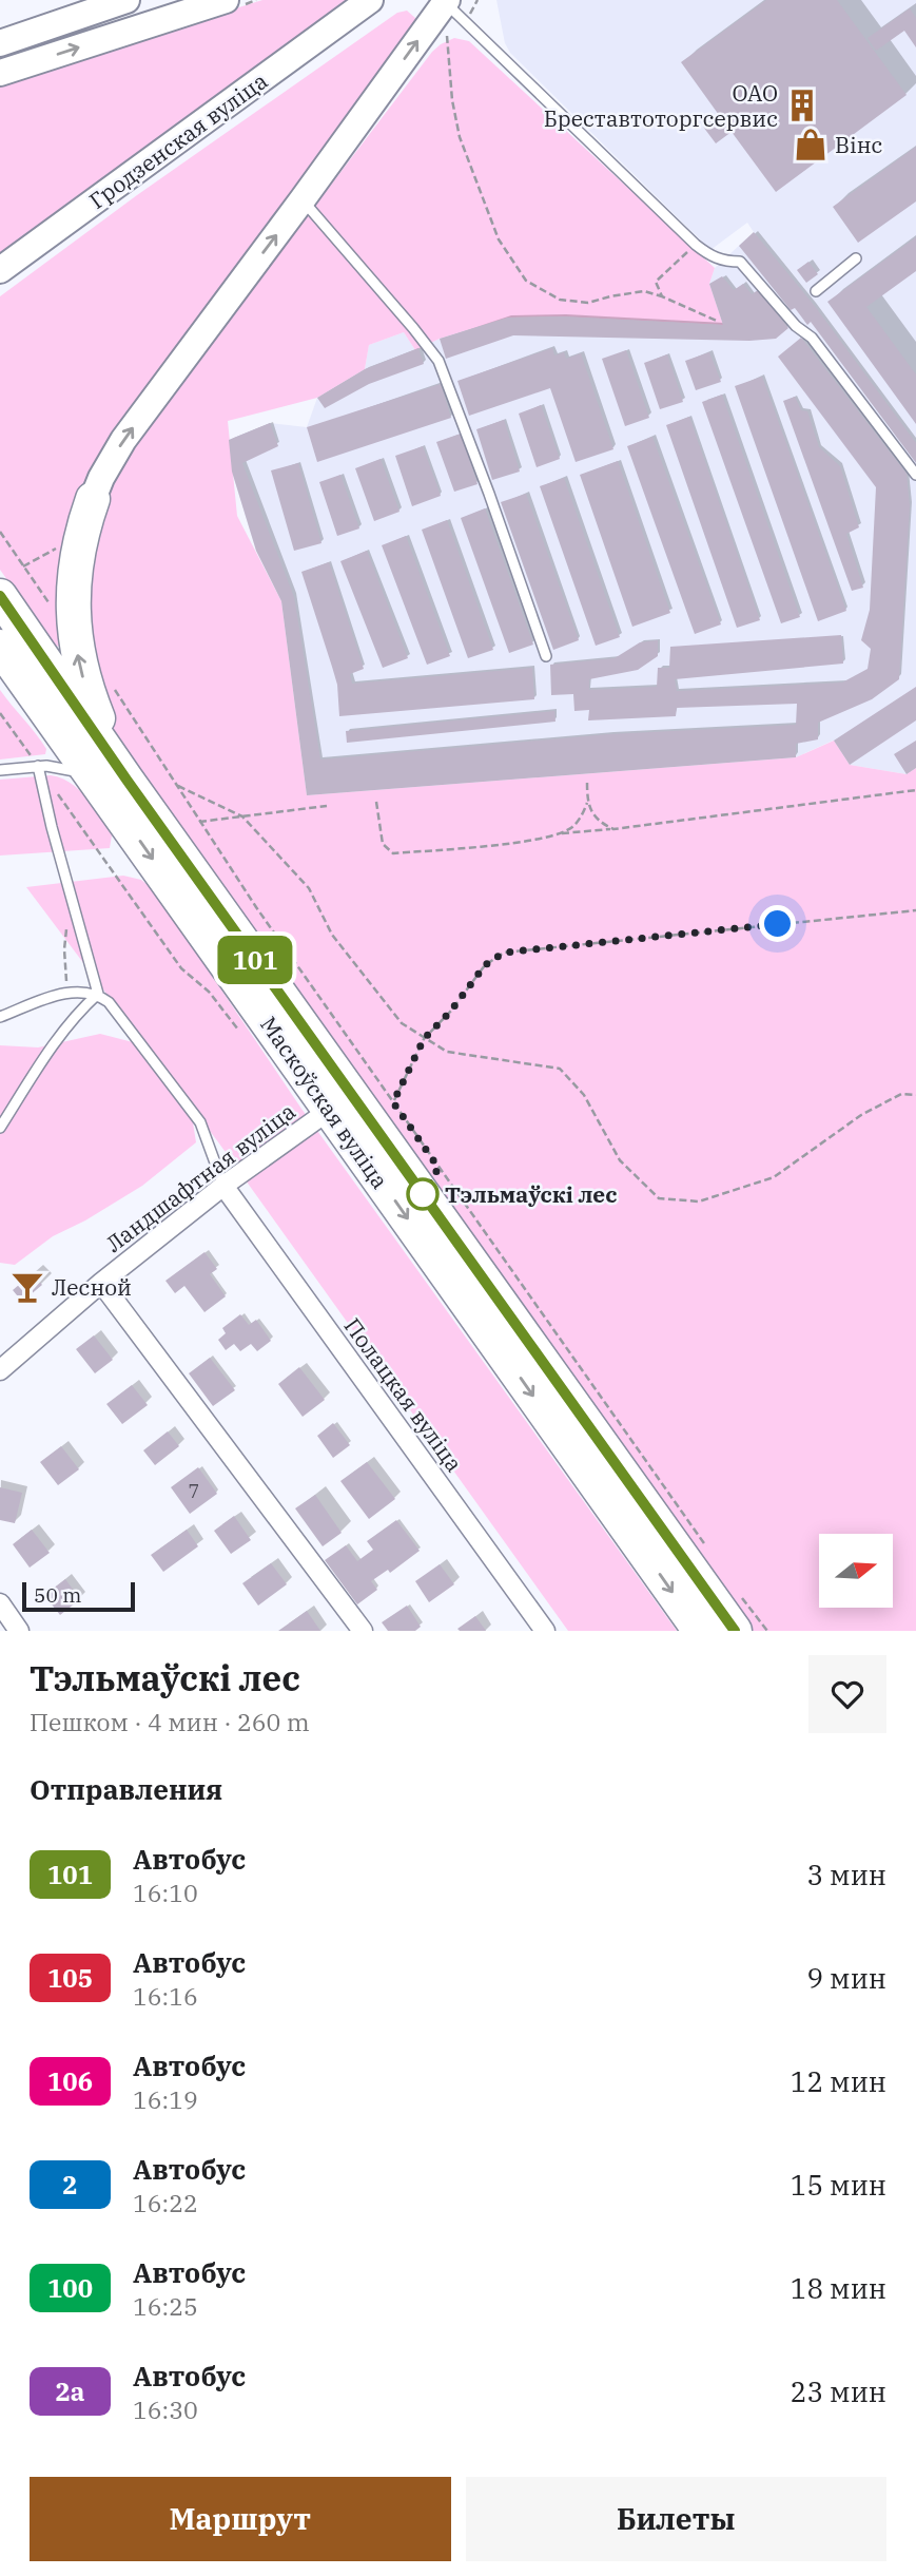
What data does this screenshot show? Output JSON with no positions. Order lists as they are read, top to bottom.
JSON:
{
  "streets": {
    "highway": ["Маскоўская вуліца"],
    "main road": ["Гродзенская вуліца"],
    "street": ["Ландшафтная вуліца", "Полацкая вуліца"]
  },
  "crossings": [
    ["Маскоўская вуліца", "Ландшафтная вуліца"],
    ["Ландшафтная вуліца", "Полацкая вуліца"]
  ],
  "places": {
    "building": ["ОАО Бреставтоторгсервис"],
    "shop": ["Вінс"],
    "other": ["Тэльмаўскі лес"],
    "bar": ["Лесной"]
  },
  "lines": ["bus line 101"],
  "house_numbers": ["7"],
  "scale_bar": "50 m",
  "north": "right",
  "page": {
    "on_map": "101",
    "scale": "50 m",
    "heading": [
      ["Тэльмаўскі лес", "Пешком · 4 мин · 260 m"],
      "Отправления"
    ],
    "list": [
      {
        "mark": "101",
        "name": "Автобус",
        "note": "16:10",
        "value": "3 мин"
      },
      {
        "mark": "105",
        "name": "Автобус",
        "note": "16:16",
        "value": "9 мин"
      },
      {
        "mark": "106",
        "name": "Автобус",
        "note": "16:19",
        "value": "12 мин"
      },
      {
        "mark": "2",
        "name": "Автобус",
        "note": "16:22",
        "value": "15 мин"
      },
      {
        "mark": "100",
        "name": "Автобус",
        "note": "16:25",
        "value": "18 мин"
      },
      {
        "mark": "2а",
        "name": "Автобус",
        "note": "16:30",
        "value": "23 мин"
      }
    ],
    "buttons": ["Маршрут", "Билеты"]
  }
}
